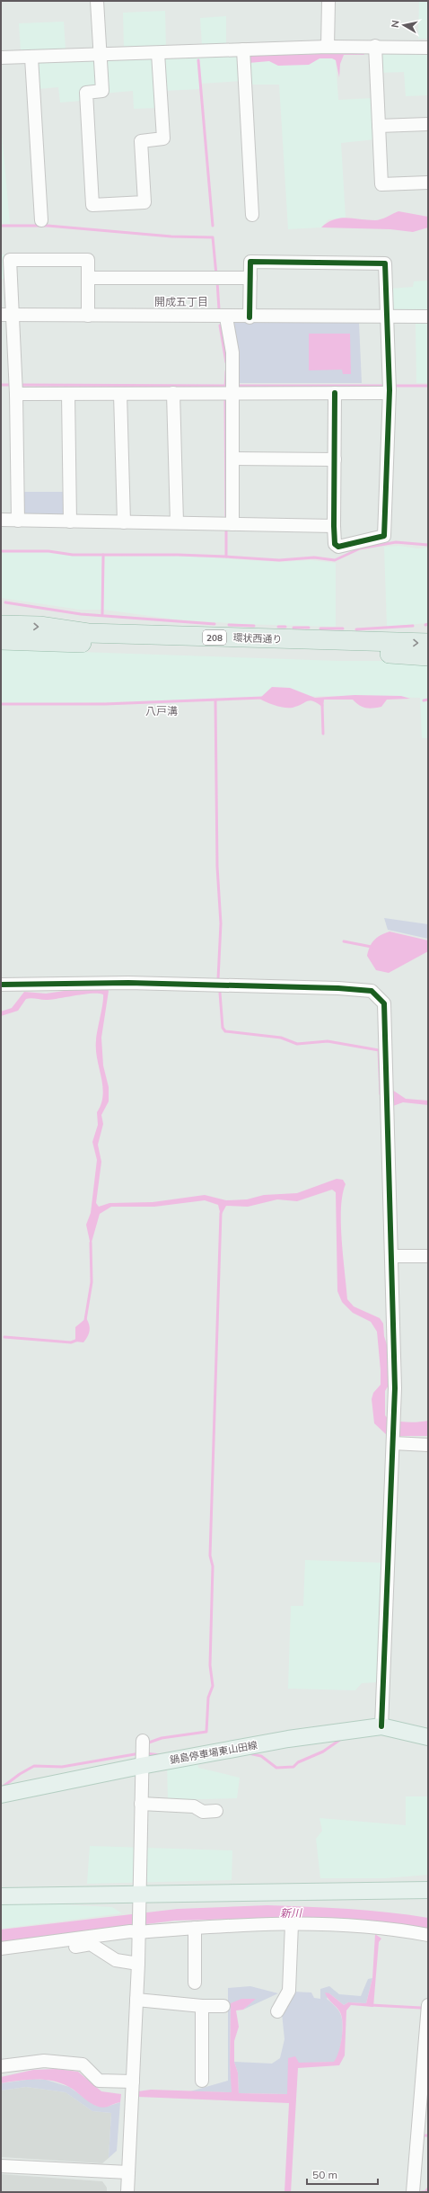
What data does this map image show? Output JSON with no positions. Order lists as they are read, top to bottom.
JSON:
{
  "streets": {
    "highway": ["208", "環状西通り"],
    "main road": ["鍋島停車場東山田線"]
  },
  "districts": ["開成五丁目", "八戸溝"],
  "water": ["新川"],
  "scale_bar": "50 m",
  "north": "left"
}
